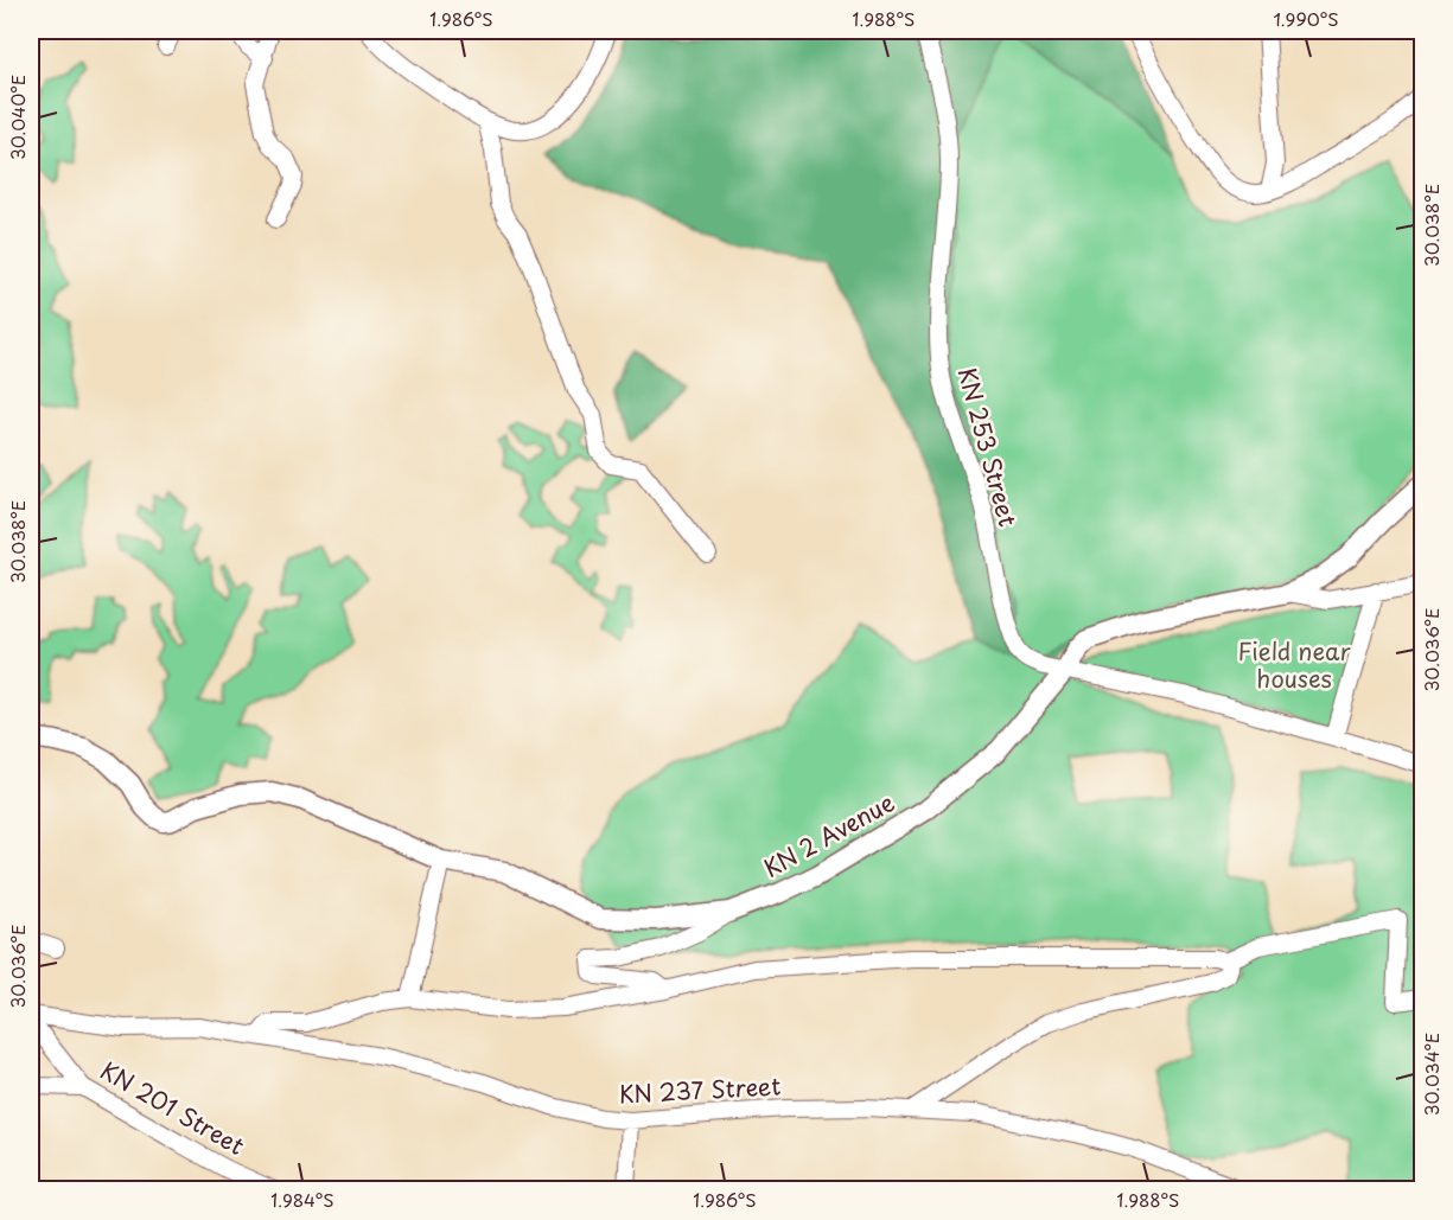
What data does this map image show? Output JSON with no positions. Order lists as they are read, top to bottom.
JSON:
{
  "streets": {
    "main road": ["KN 2 Avenue"],
    "street": ["KN 253 Street", "KN 237 Street", "KN 201 Street"]
  },
  "crossings": [
    ["KN 253 Street", "KN 2 Avenue"]
  ],
  "parks": ["Field near houses"],
  "coordinates": [
    "1.986°S",
    "1.988°S",
    "1.990°S",
    "30.040°E",
    "30.038°E",
    "30.036°E",
    "30.034°E",
    "1.984°S"
  ]
}
